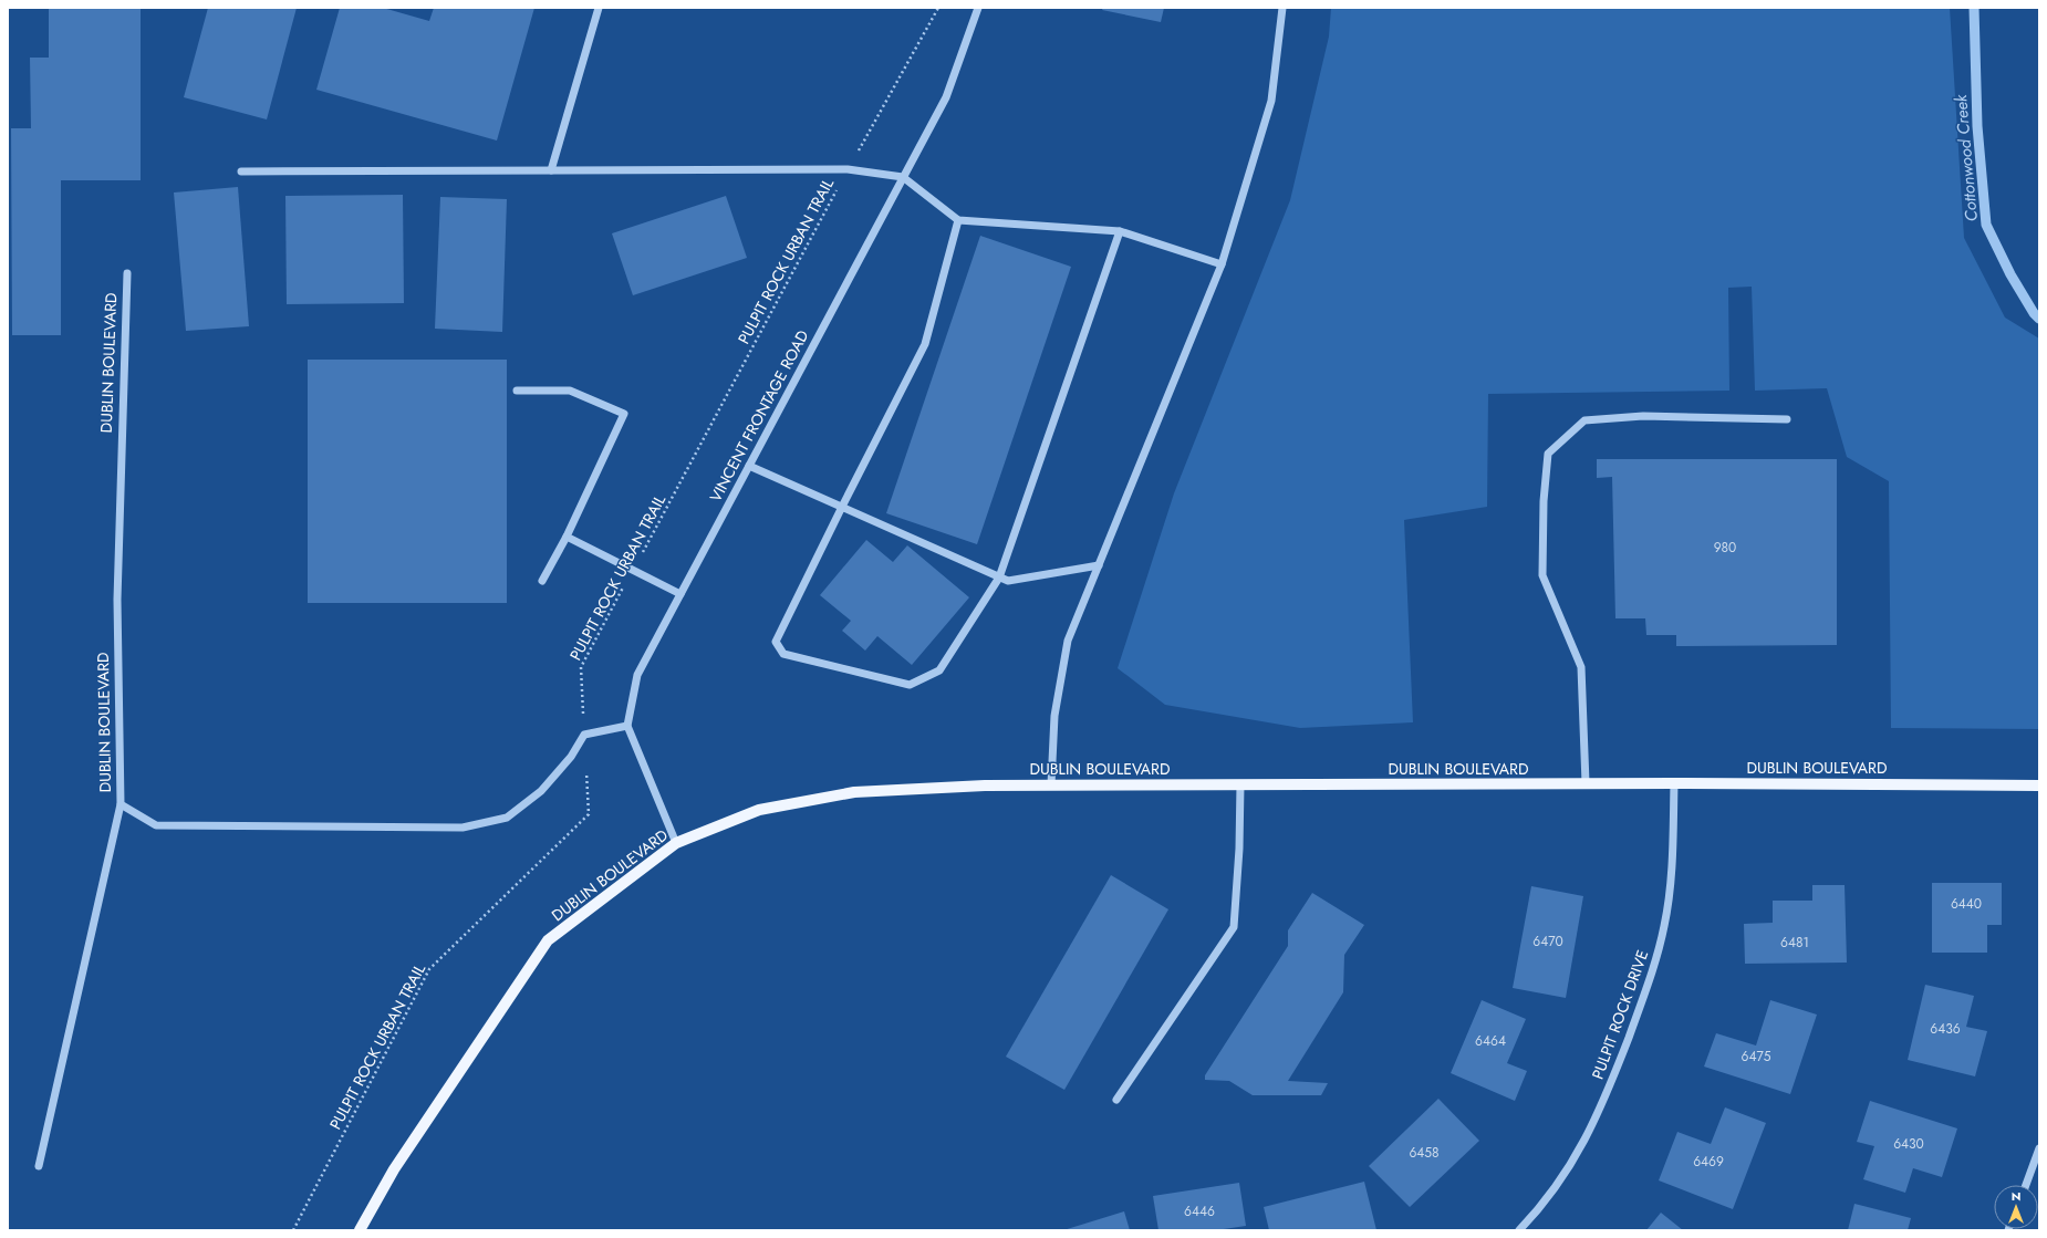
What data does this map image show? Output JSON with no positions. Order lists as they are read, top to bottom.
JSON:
{
  "streets": {
    "main road": ["DUBLIN BOULEVARD"],
    "street": ["VINCENT FRONTAGE ROAD", "PULPIT ROCK DRIVE"],
    "path": ["PULPIT ROCK URBAN TRAIL"]
  },
  "crossings": [
    ["PULPIT ROCK URBAN TRAIL", "DUBLIN BOULEVARD"],
    ["DUBLIN BOULEVARD", "PULPIT ROCK DRIVE"]
  ],
  "water": ["Cottonwood Creek"],
  "house_numbers": [
    "980",
    "6440",
    "6470",
    "6481",
    "6436",
    "6464",
    "6475",
    "6430",
    "6458",
    "6469",
    "6446"
  ],
  "north": "top"
}
